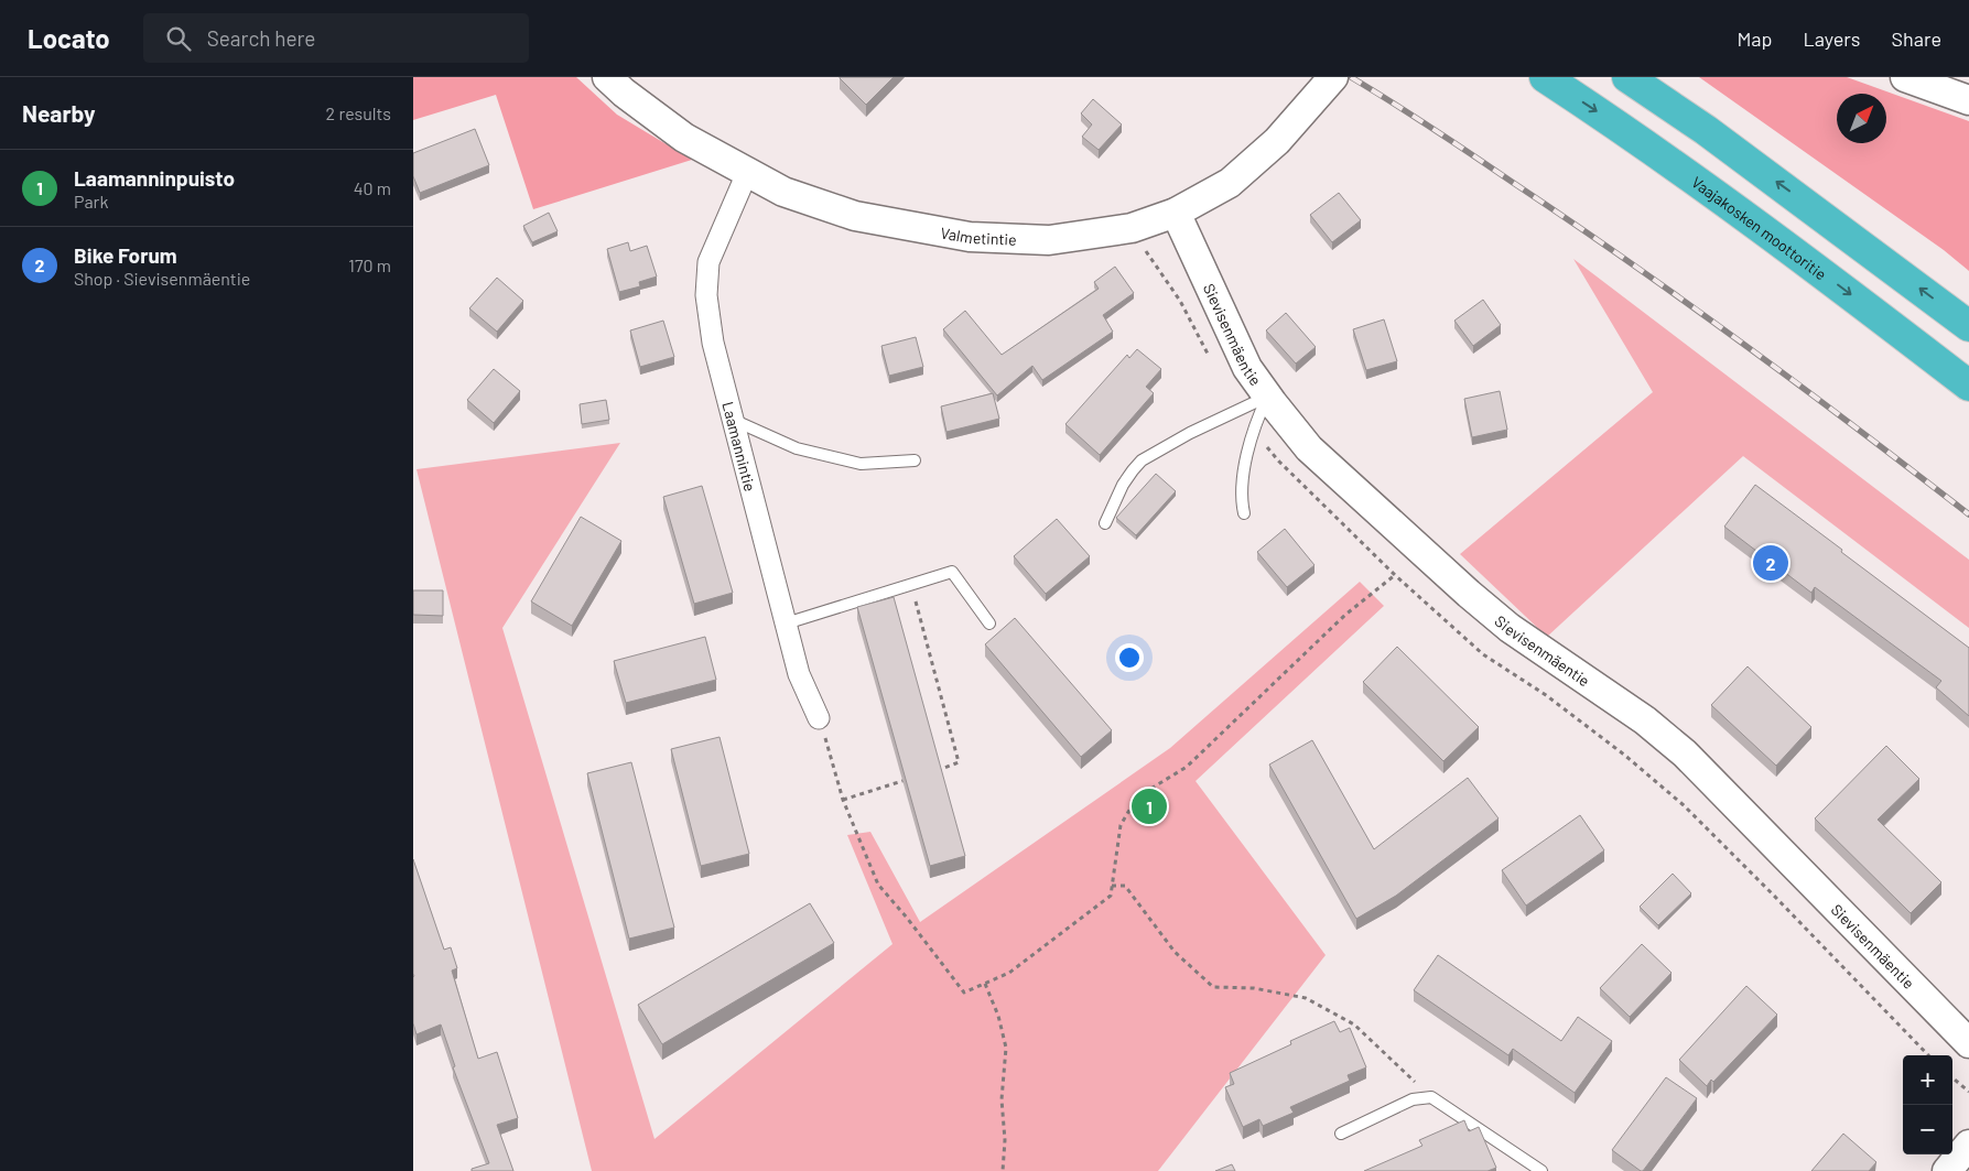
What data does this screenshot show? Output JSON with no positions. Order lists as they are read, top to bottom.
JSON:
{
  "streets": {
    "highway": ["Vaajakosken moottoritie"],
    "street": ["Valmetintie", "Sievisenmäentie", "Laamannintie"]
  },
  "crossings": [
    ["Valmetintie", "Sievisenmäentie"],
    ["Valmetintie", "Laamannintie"]
  ],
  "north": "top right",
  "page": {
    "header": "Locato",
    "search": "Search here",
    "nav": ["Map", "Layers", "Share"],
    "heading": ["Nearby", "2 results"],
    "list": [
      {
        "mark": "1",
        "name": "Laamanninpuisto",
        "note": "Park",
        "value": "40 m"
      },
      {
        "mark": "2",
        "name": "Bike Forum",
        "note": "Shop · Sievisenmäentie",
        "value": "170 m"
      }
    ],
    "pins": ["2", "1"],
    "map_buttons": ["+", "−"]
  }
}
